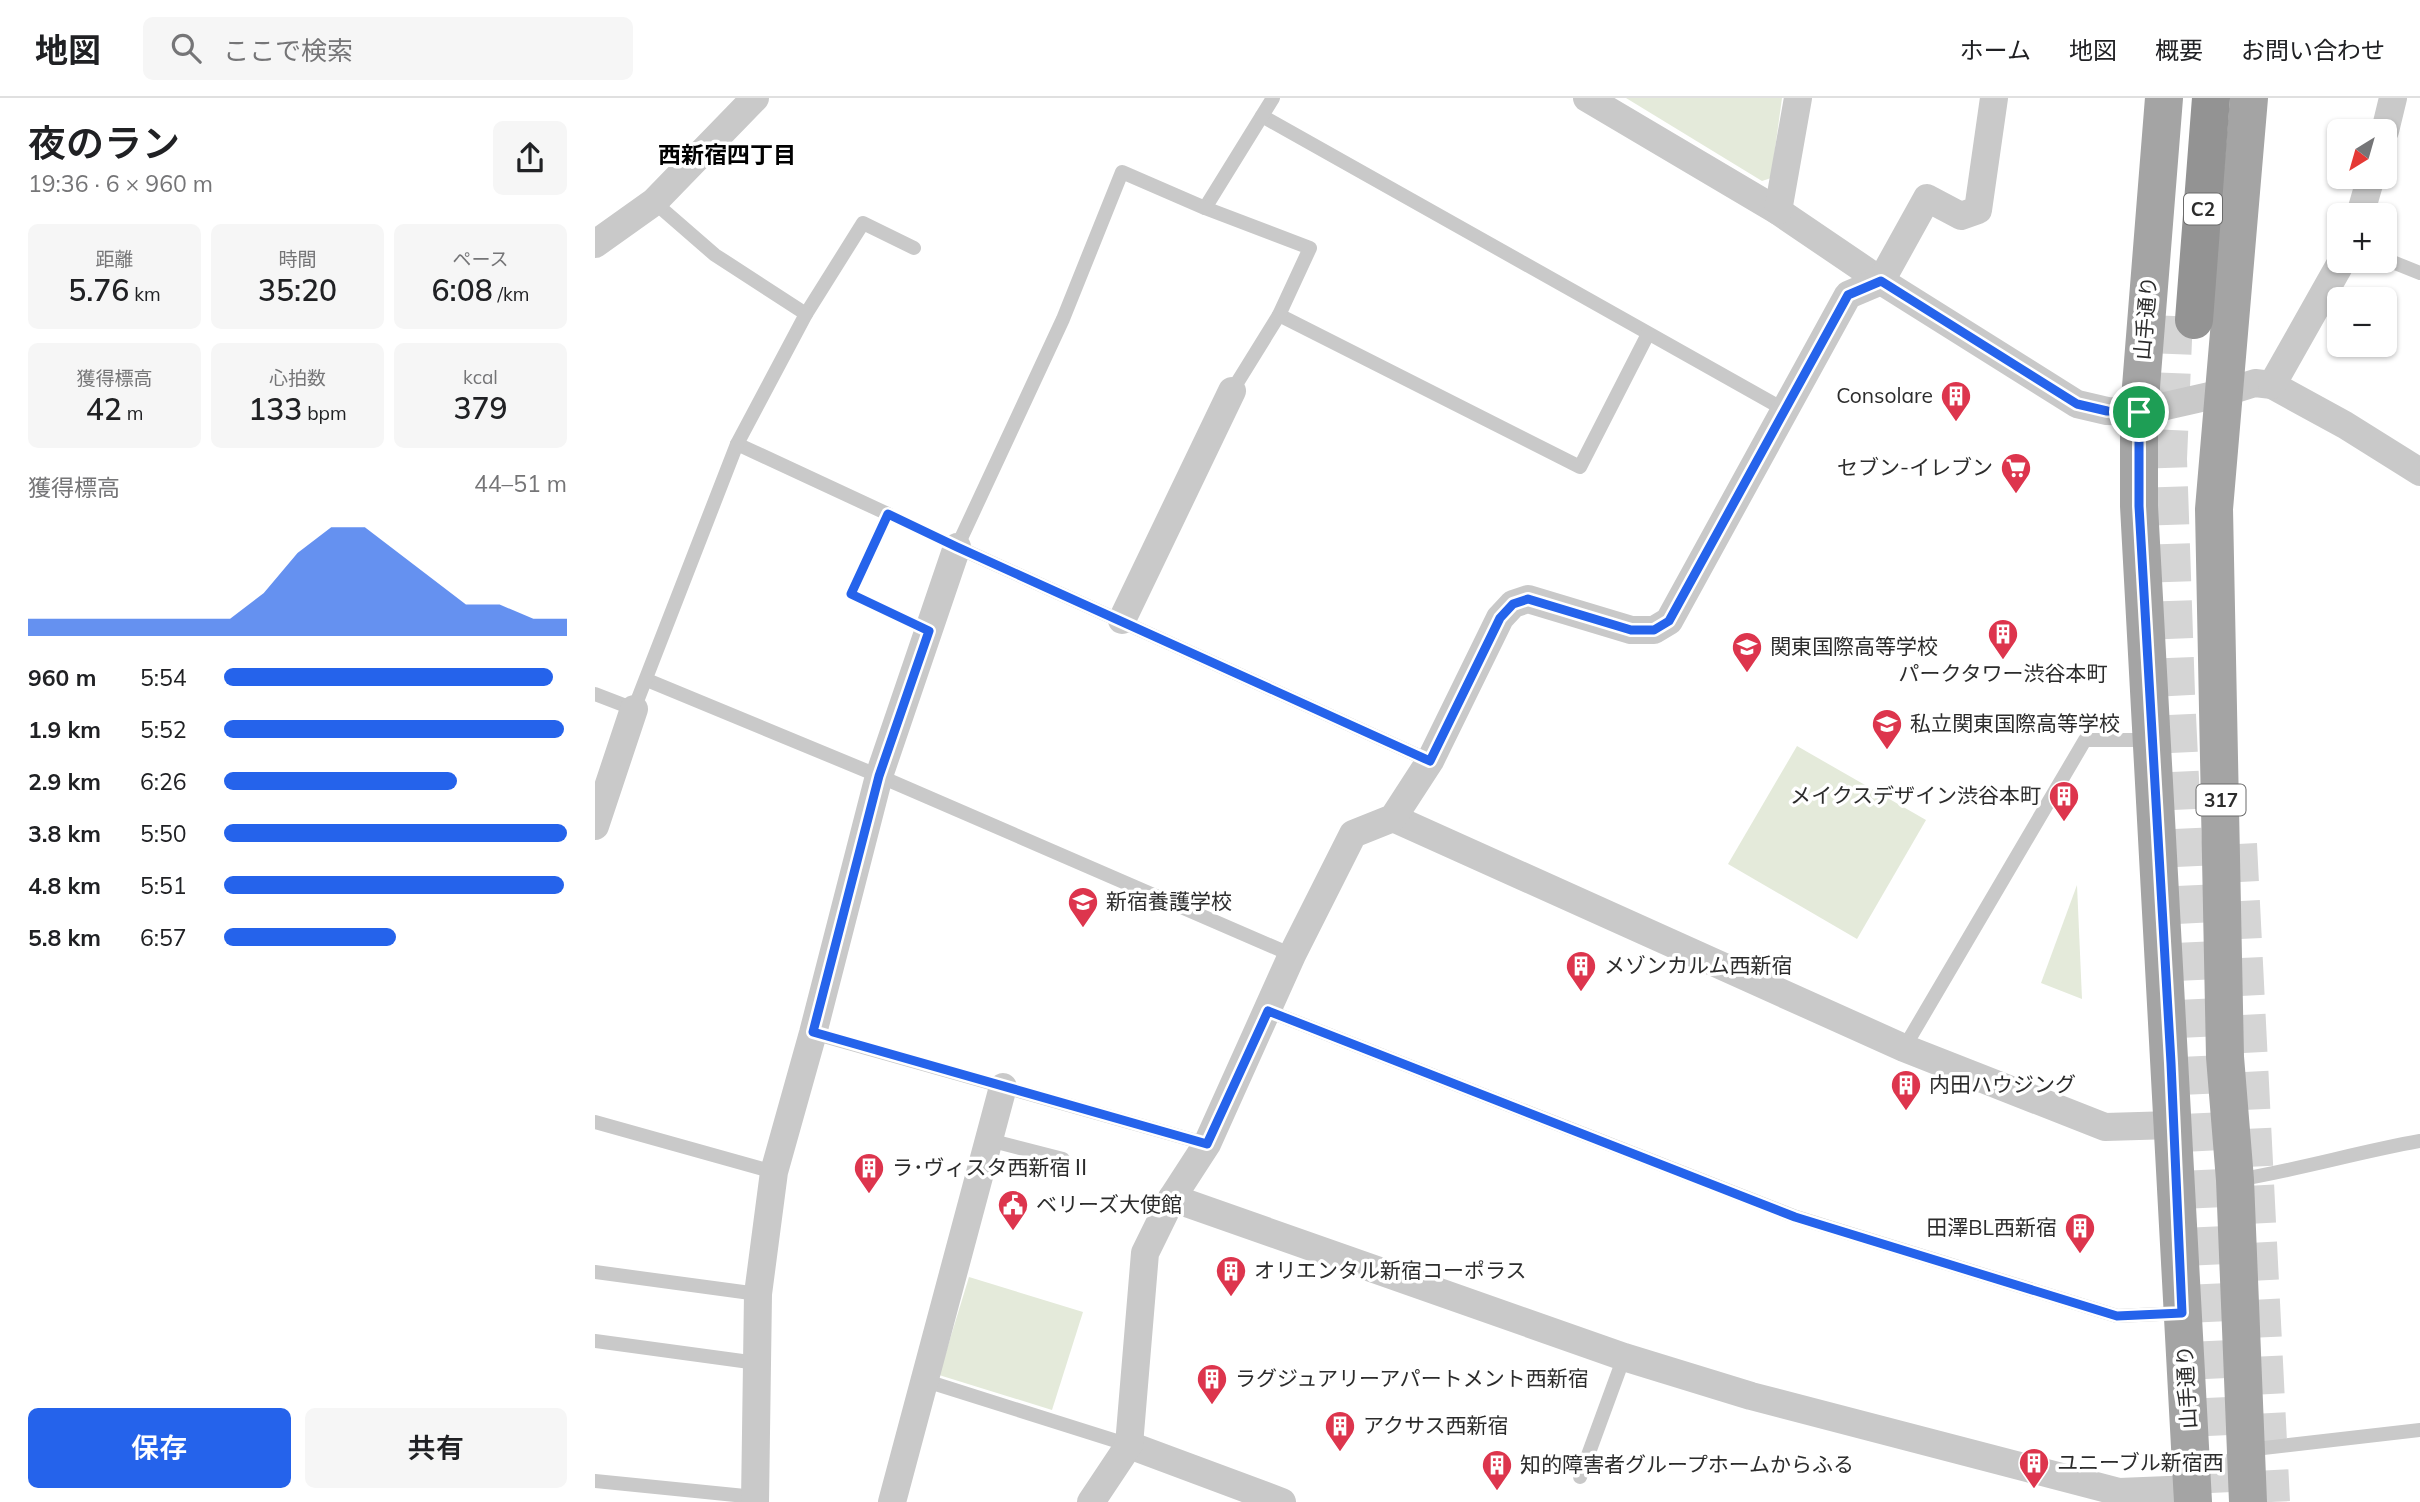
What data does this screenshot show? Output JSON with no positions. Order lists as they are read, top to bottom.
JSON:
{
  "streets": {
    "highway": ["C2"],
    "main road": ["山手通り", "317"]
  },
  "districts": ["西新宿四丁目"],
  "places": {
    "building": [
      "Consolare",
      "パークタワー渋谷本町",
      "メイクスデザイン渋谷本町",
      "メゾンカルム西新宿",
      "内田ハウジング",
      "ラ･ヴィスタ西新宿Ⅱ",
      "田澤BL西新宿",
      "オリエンタル新宿コーポラス",
      "ラグジュアリーアパートメント西新宿",
      "アクサス西新宿",
      "ユニーブル新宿西",
      "知的障害者グループホームからふる"
    ],
    "supermarket": ["セブン-イレブン"],
    "school or university": ["関東国際高等学校", "私立関東国際高等学校", "新宿養護学校"],
    "public building": ["ベリーズ大使館"]
  },
  "north": "bottom left",
  "page": {
    "header": "地図",
    "search": "ここで検索",
    "nav": [
      "ホーム",
      "地図",
      "概要",
      "お問い合わせ"
    ],
    "heading": ["夜のラン", "19:36 · 6 × 960 m"],
    "map_buttons": ["+", "−"],
    "stats": [
      ["距離", "5.76 km"],
      ["時間", "35:20"],
      ["ペース", "6:08 /km"],
      ["獲得標高", "42 m"],
      ["心拍数", "133 bpm"],
      ["kcal", "379"]
    ],
    "chart": ["獲得標高", "44–51 m"],
    "list": [
      {
        "name": "960 m",
        "note": "5:54"
      },
      {
        "name": "1.9 km",
        "note": "5:52"
      },
      {
        "name": "2.9 km",
        "note": "6:26"
      },
      {
        "name": "3.8 km",
        "note": "5:50"
      },
      {
        "name": "4.8 km",
        "note": "5:51"
      },
      {
        "name": "5.8 km",
        "note": "6:57"
      }
    ],
    "buttons": ["保存", "共有"]
  }
}
